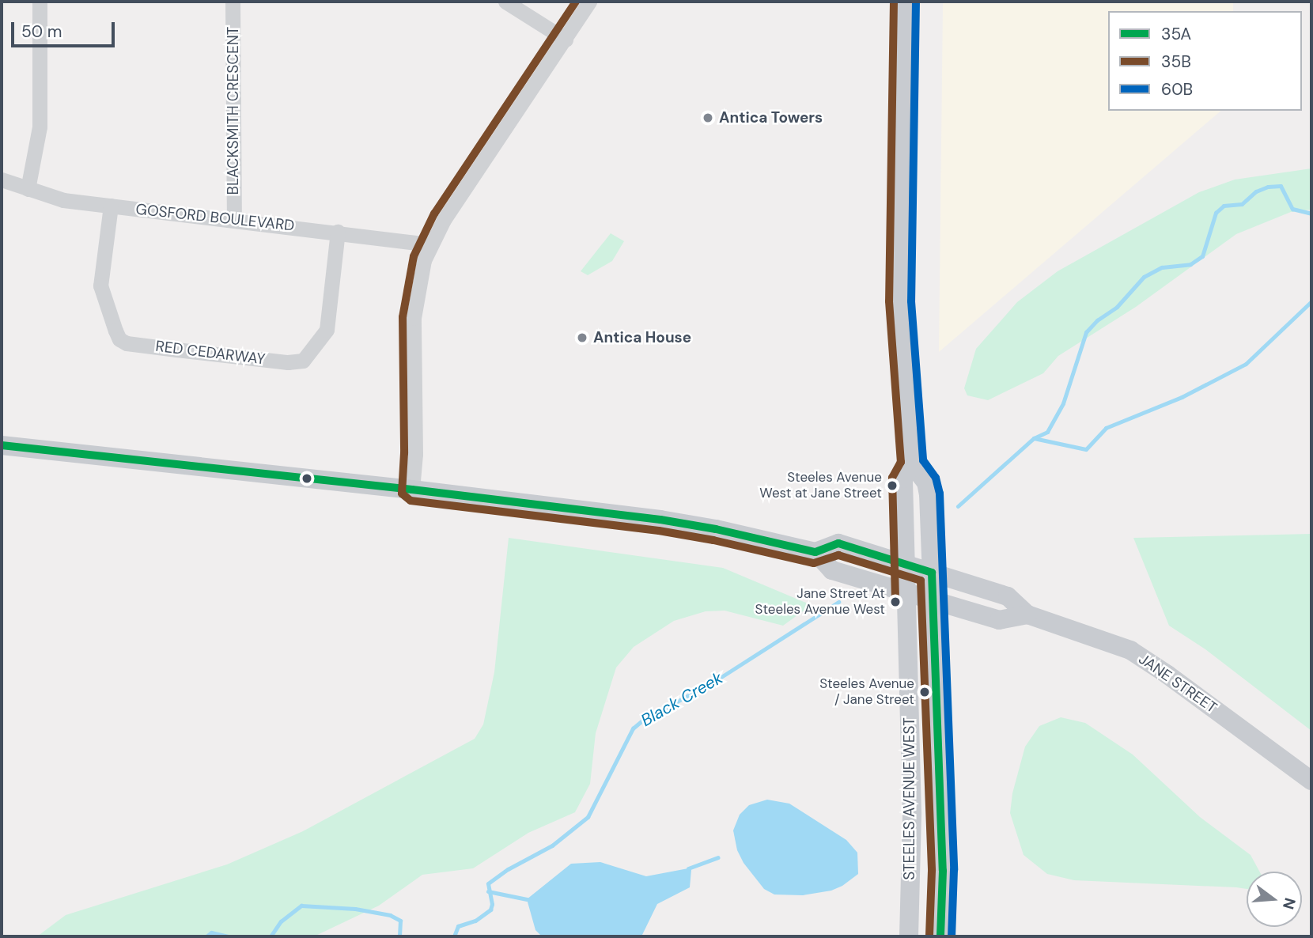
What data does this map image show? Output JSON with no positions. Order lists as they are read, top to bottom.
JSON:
{
  "streets": {
    "main road": ["JANE STREET", "STEELES AVENUE WEST"],
    "street": ["BLACKSMITH CRESCENT", "GOSFORD BOULEVARD", "RED CEDARWAY"]
  },
  "crossings": [
    ["BLACKSMITH CRESCENT", "GOSFORD BOULEVARD"],
    ["GOSFORD BOULEVARD", "RED CEDARWAY"],
    ["JANE STREET", "STEELES AVENUE WEST"]
  ],
  "water": ["Black Creek"],
  "places": [
    "Antica Towers",
    "Antica House",
    "Steeles Avenue West at Jane Street",
    "Jane Street At Steeles Avenue West",
    "Steeles Avenue / Jane Street"
  ],
  "lines": ["transit line 35B", "transit line 60B", "transit line 35A"],
  "legend": ["35A", "35B", "60B"],
  "scale_bar": "50 m",
  "north": "right"
}
